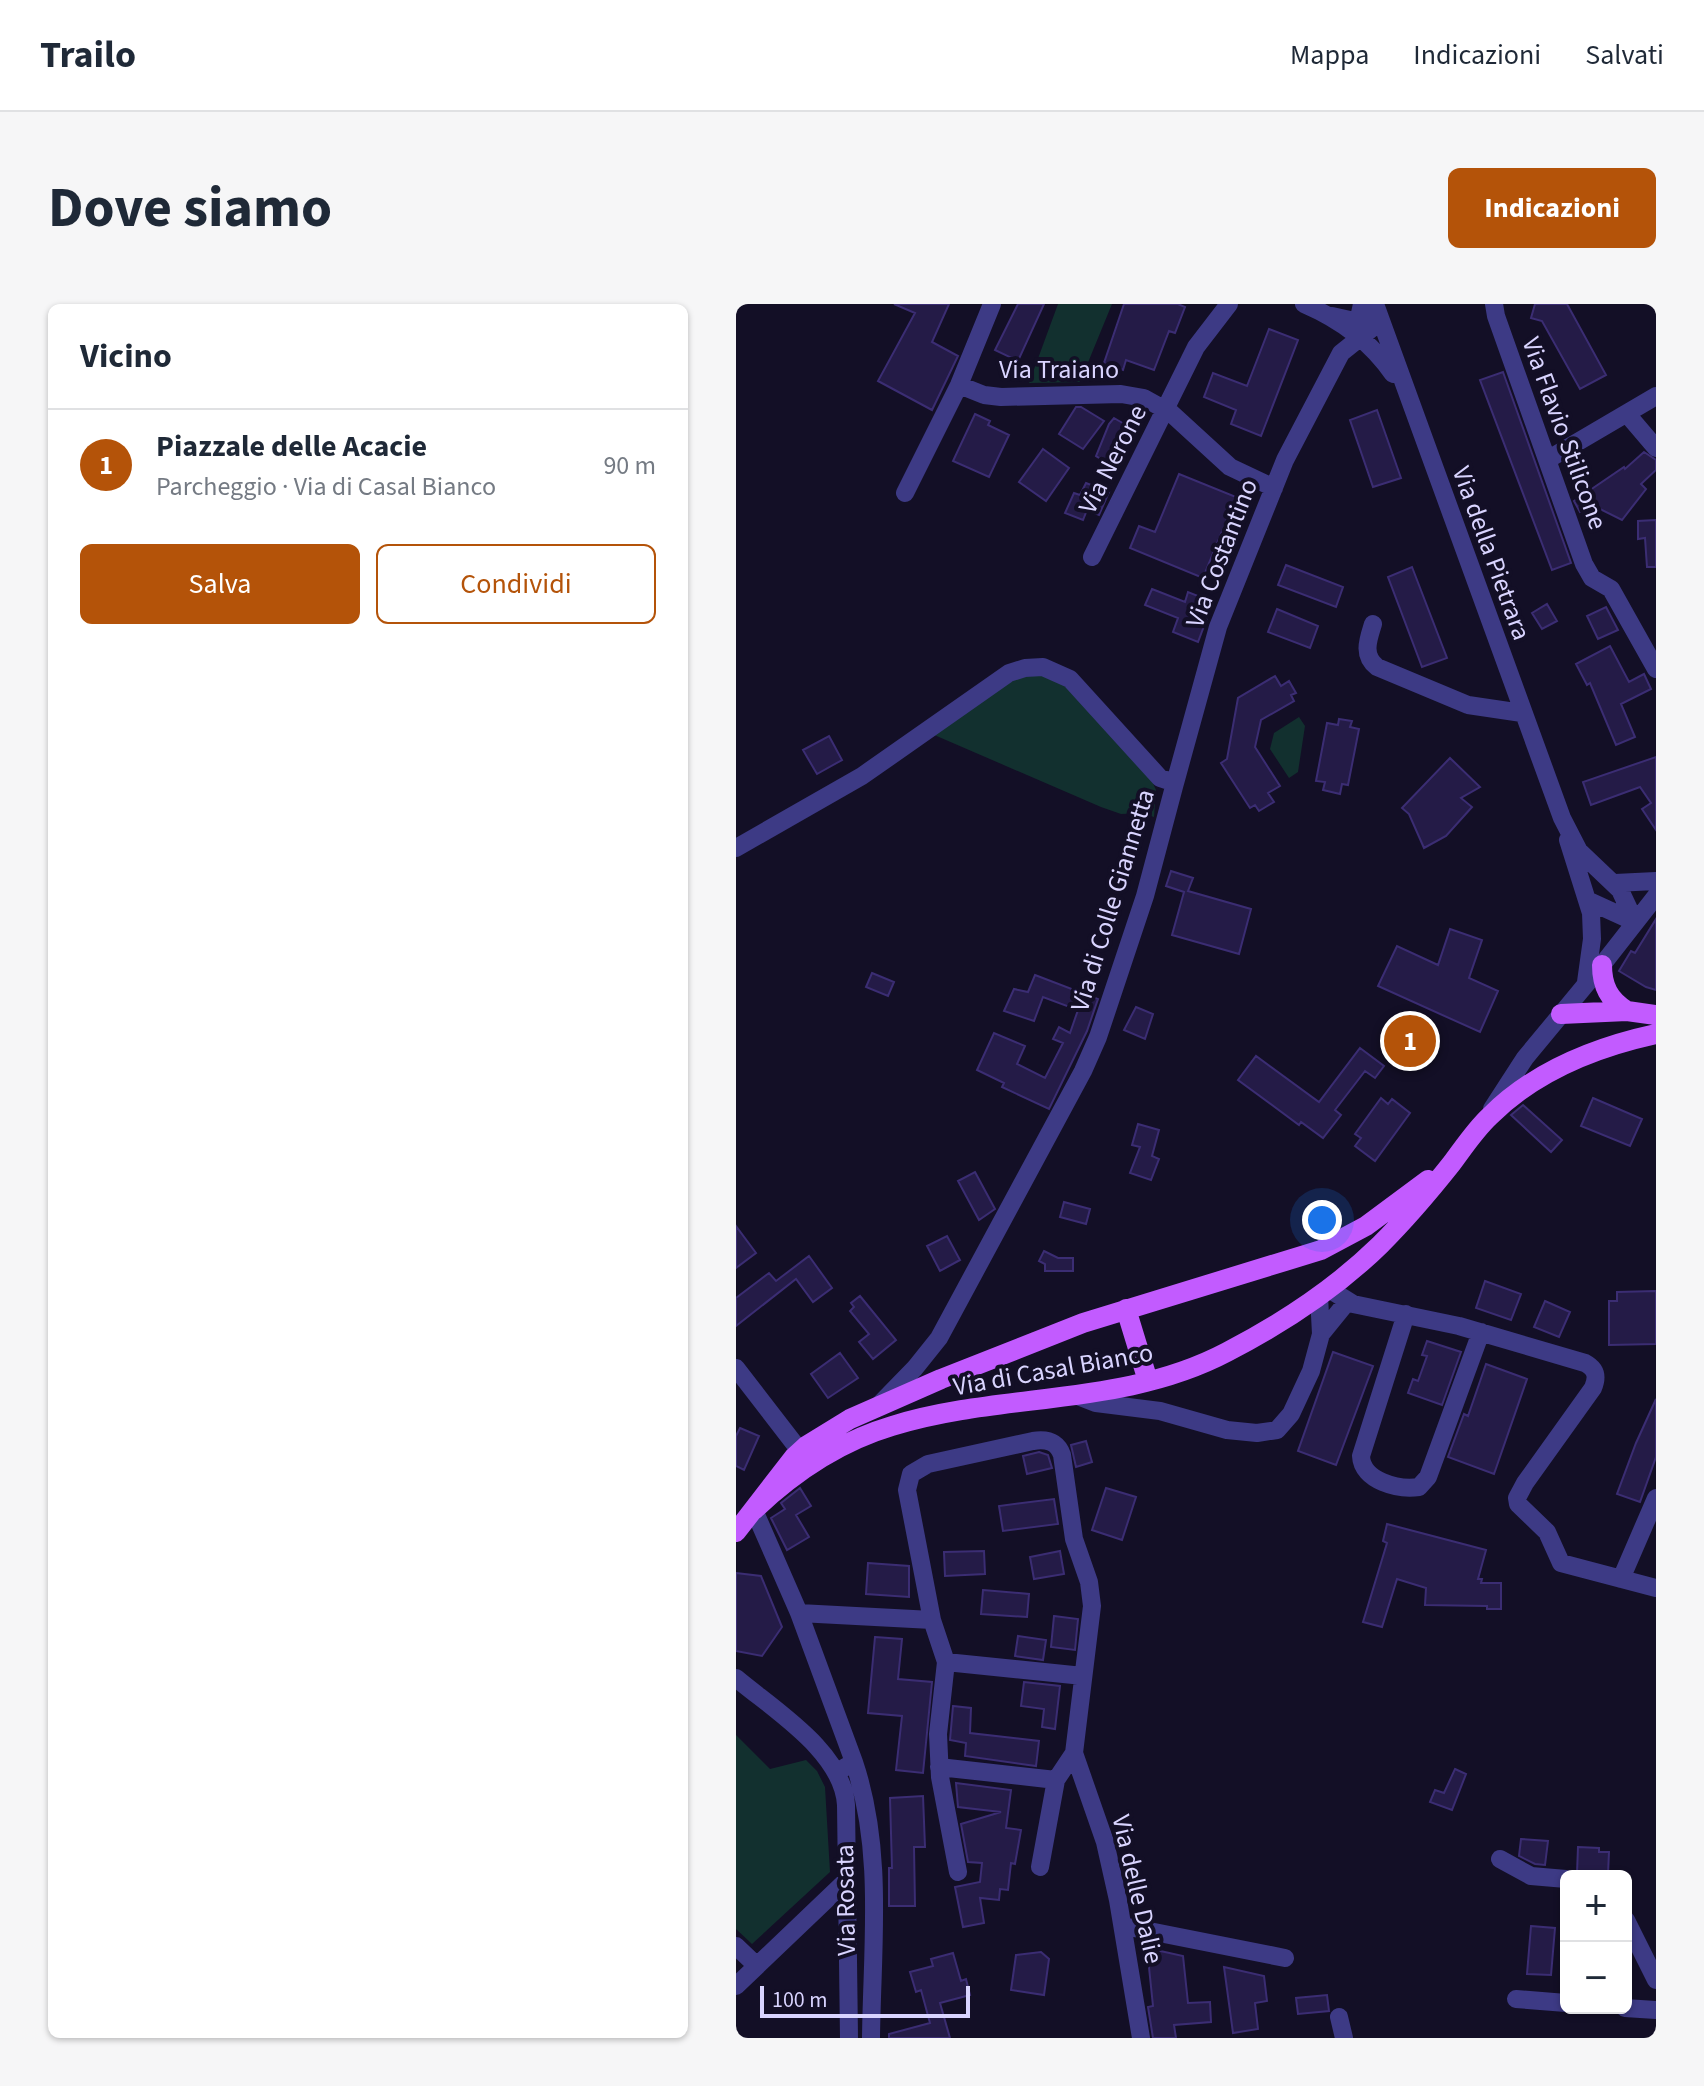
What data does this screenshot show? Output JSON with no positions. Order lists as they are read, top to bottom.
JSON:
{
  "streets": {
    "main road": ["Via di Casal Bianco"],
    "street": [
      "Via Traiano",
      "Via Flavio Stilicone",
      "Via Nerone",
      "Via Costantino",
      "Via della Pietrara",
      "Via di Colle Giannetta",
      "Via delle Dalie",
      "Via Rosata"
    ]
  },
  "crossings": [
    ["Via Traiano", "Via Nerone"],
    ["Via Traiano", "Via Costantino"],
    ["Via Costantino", "Via della Pietrara"],
    ["Via Costantino", "Via di Colle Giannetta"],
    ["Via di Colle Giannetta", "Via di Casal Bianco"],
    ["Via di Casal Bianco", "Via Rosata"]
  ],
  "scale_bar": "100 m",
  "page": {
    "header": "Trailo",
    "nav": ["Mappa", "Indicazioni", "Salvati"],
    "buttons": [
      "Indicazioni",
      ["Salva", "Condividi"]
    ],
    "title": "Dove siamo",
    "heading": "Vicino",
    "list": [
      {
        "mark": "1",
        "name": "Piazzale delle Acacie",
        "note": "Parcheggio · Via di Casal Bianco",
        "value": "90 m"
      }
    ],
    "pins": "1",
    "map_buttons": ["+", "−"],
    "scale": "100 m"
  }
}
